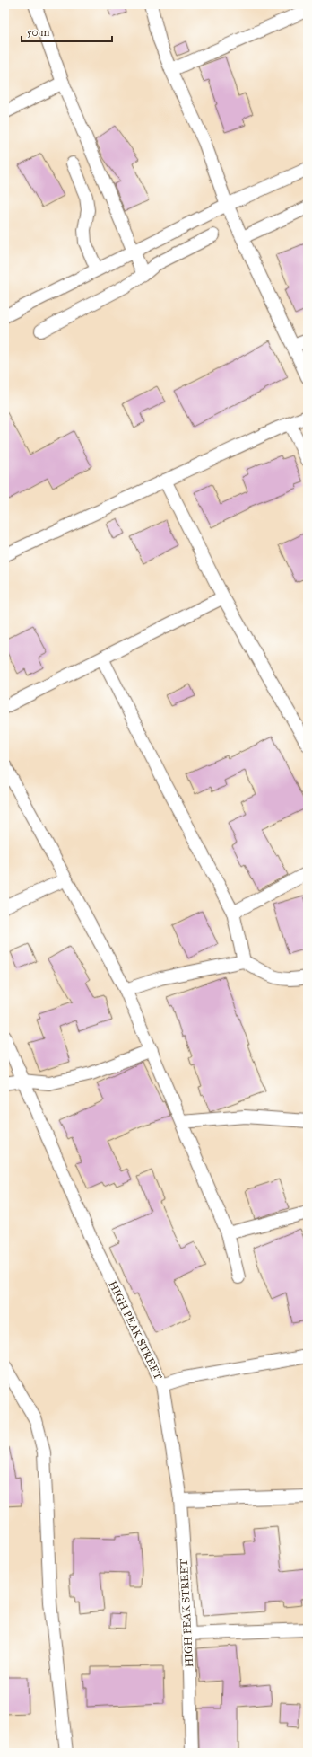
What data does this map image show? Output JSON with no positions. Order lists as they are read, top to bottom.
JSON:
{
  "streets": {
    "street": ["HIGH PEAK STREET"]
  },
  "scale_bar": "50 m"
}
